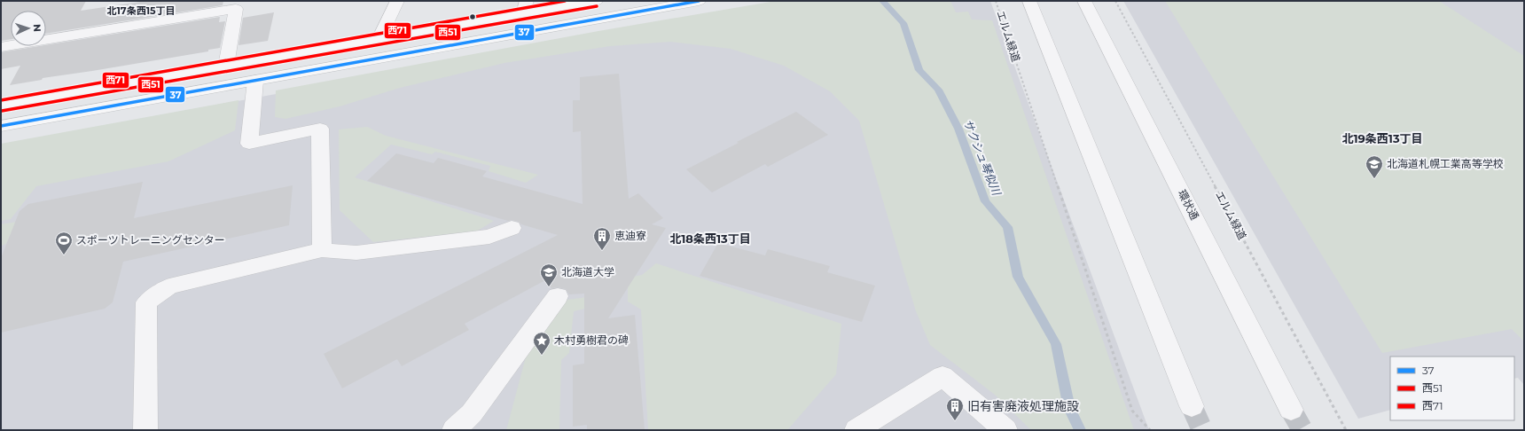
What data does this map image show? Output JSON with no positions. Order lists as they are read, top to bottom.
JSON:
{
  "streets": {
    "street": ["環状通"],
    "path": ["エルム緑道"]
  },
  "districts": ["北17条西15丁目", "北19条西13丁目", "北18条西13丁目"],
  "water": ["サクシュ琴似川"],
  "places": {
    "school or university": ["北海道札幌工業高等学校", "北海道大学"],
    "building": ["恵迪寮", "旧有害廃液処理施設"],
    "sports": ["スポーツトレーニングセンター"],
    "place": ["木村勇樹君の碑"]
  },
  "lines": ["transit line 37", "transit line 西71", "transit line 西51"],
  "legend": ["37", "西51", "西71"],
  "north": "right"
}
